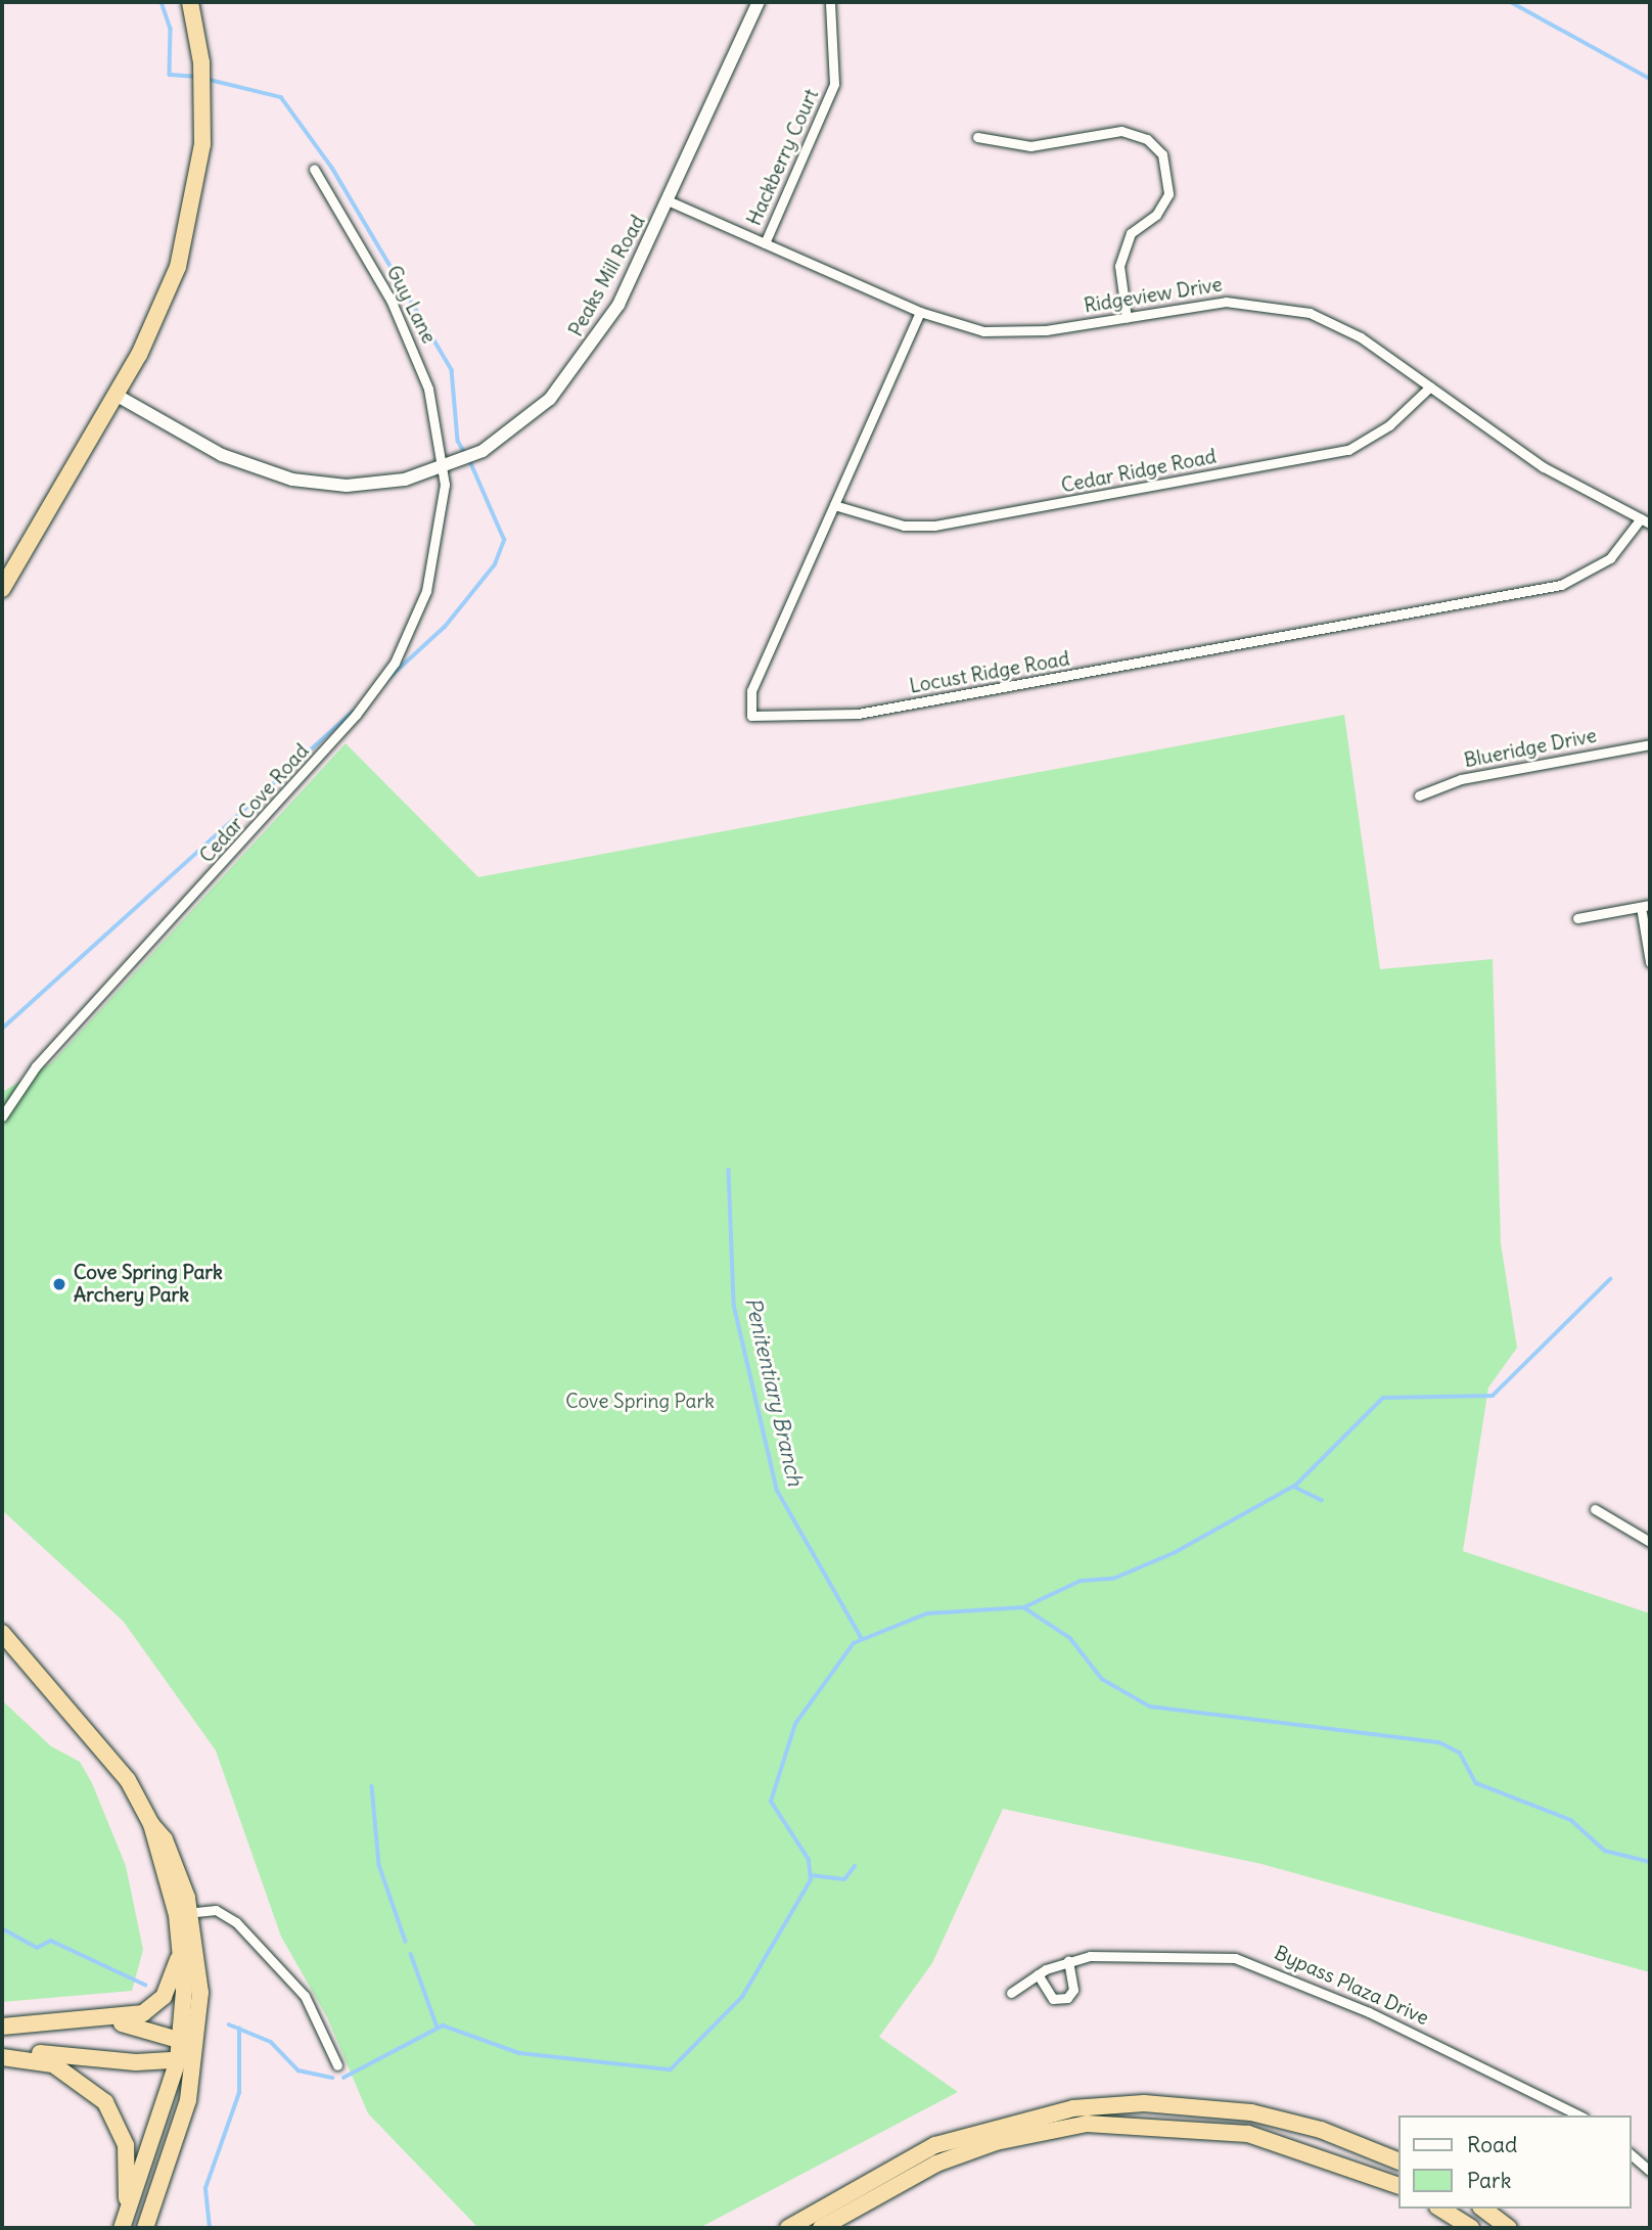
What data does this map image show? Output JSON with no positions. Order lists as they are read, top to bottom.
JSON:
{
  "streets": {
    "street": [
      "Hackberry Court",
      "Peaks Mill Road",
      "Ridgeview Drive",
      "Guy Lane",
      "Cedar Ridge Road",
      "Locust Ridge Road",
      "Blueridge Drive",
      "Cedar Cove Road",
      "Bypass Plaza Drive"
    ]
  },
  "crossings": [
    ["Hackberry Court", "Ridgeview Drive"],
    ["Peaks Mill Road", "Ridgeview Drive"],
    ["Peaks Mill Road", "Guy Lane"],
    ["Peaks Mill Road", "Cedar Cove Road"],
    ["Ridgeview Drive", "Cedar Ridge Road"],
    ["Ridgeview Drive", "Locust Ridge Road"],
    ["Guy Lane", "Cedar Cove Road"],
    ["Cedar Ridge Road", "Locust Ridge Road"]
  ],
  "water": ["Penitentiary Branch"],
  "parks": ["Cove Spring Park"],
  "places": ["Cove Spring Park Archery Park"],
  "legend": ["Road", "Park"]
}
